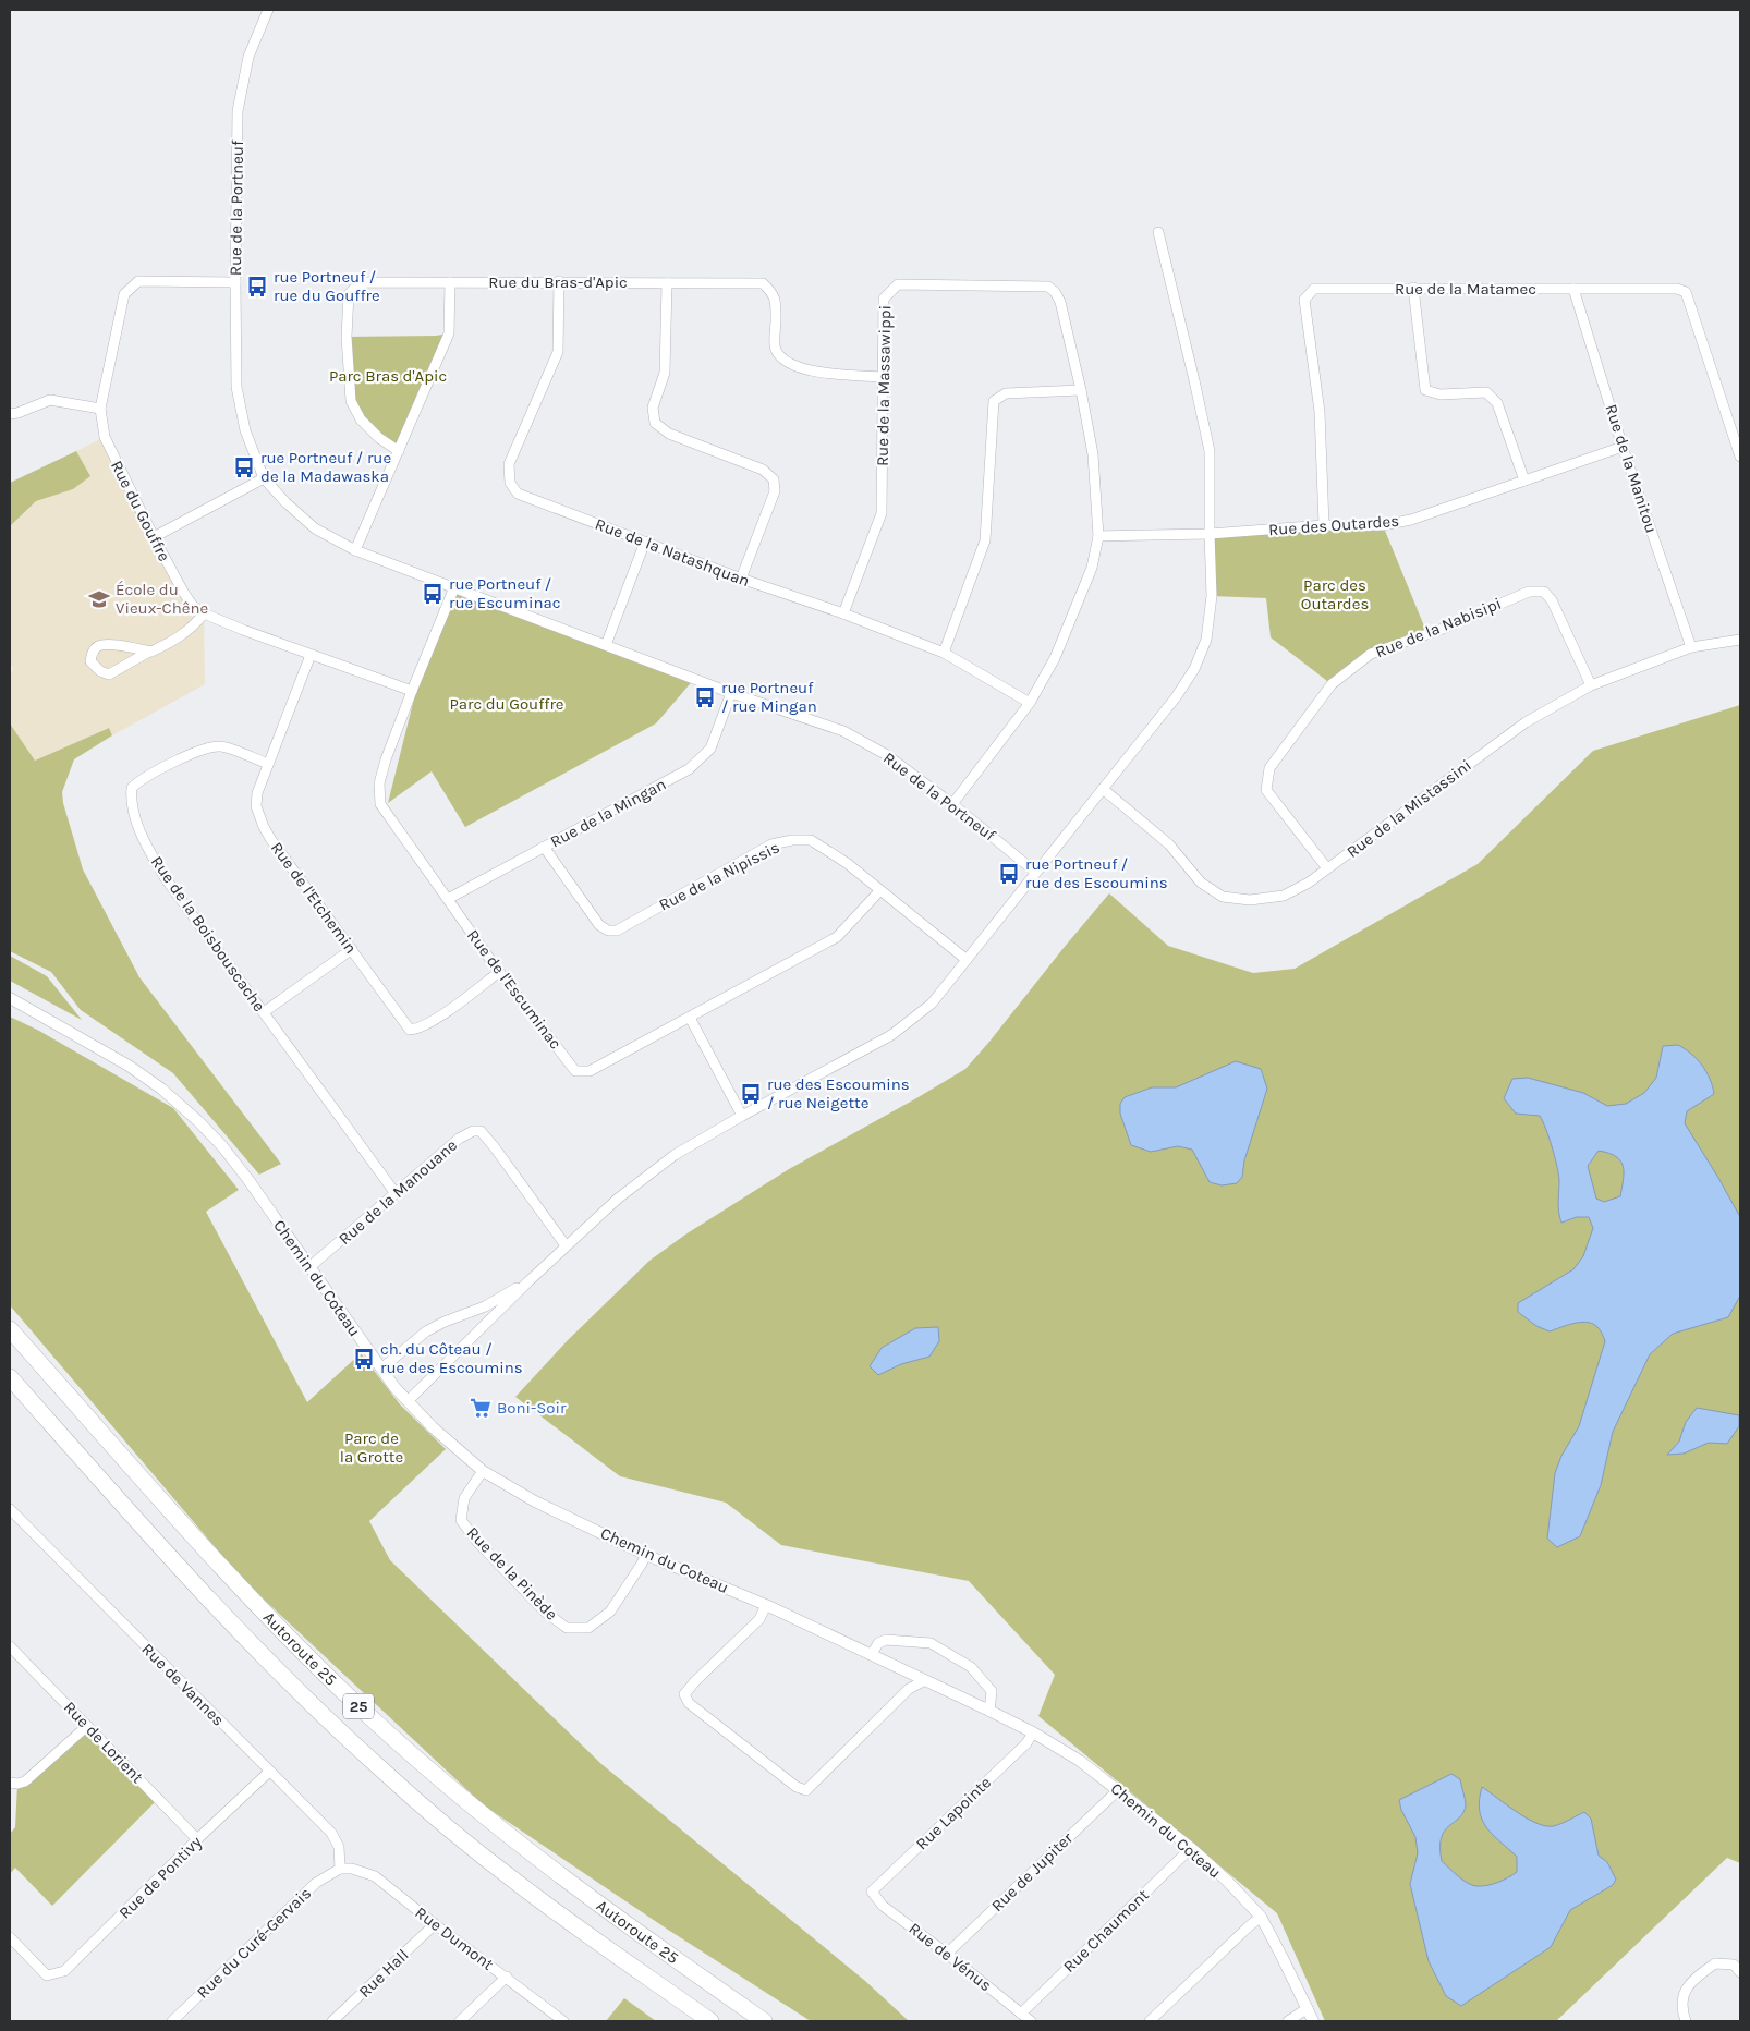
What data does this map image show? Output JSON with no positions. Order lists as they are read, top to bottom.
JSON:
{
  "streets": {
    "highway": ["Autoroute 25", "25"],
    "street": [
      "Rue de la Portneuf",
      "Rue du Bras-d'Apic",
      "Rue de la Matamec",
      "Rue de la Massawippi",
      "Rue de la Manitou",
      "Rue du Gouffre",
      "Rue des Outardes",
      "Rue de la Natashquan",
      "Rue de la Nabisipi",
      "Rue de la Mistassini",
      "Rue de la Mingan",
      "Rue de la Nipissis",
      "Rue de l'Etchemin",
      "Rue de la Boisbouscache",
      "Rue de l'Escuminac",
      "Rue de la Manouane",
      "Chemin du Coteau",
      "Rue de la Pinède",
      "Rue de Vannes",
      "Rue de Lorient",
      "Rue Lapointe",
      "Rue de Jupiter",
      "Rue de Pontivy",
      "Rue Chaumont",
      "Rue Dumont",
      "Rue du Curé-Gervais",
      "Rue de Vénus",
      "Rue Hall"
    ]
  },
  "crossings": [
    ["Rue de la Portneuf", "Rue de la Massawippi"],
    ["Rue de la Portneuf", "Rue du Gouffre"],
    ["Rue de la Portneuf", "Rue de la Mingan"],
    ["Rue de la Portneuf", "Rue de l'Escuminac"],
    ["Rue du Bras-d'Apic", "Rue de la Massawippi"],
    ["Rue du Bras-d'Apic", "Rue de la Natashquan"],
    ["Rue de la Matamec", "Rue de la Manitou"],
    ["Rue de la Matamec", "Rue des Outardes"],
    ["Rue de la Massawippi", "Rue des Outardes"],
    ["Rue de la Massawippi", "Rue de la Natashquan"],
    ["Rue de la Manitou", "Rue des Outardes"],
    ["Rue de la Manitou", "Rue de la Mistassini"],
    ["Rue du Gouffre", "Rue de l'Etchemin"],
    ["Rue du Gouffre", "Rue de l'Escuminac"],
    ["Rue de la Nabisipi", "Rue de la Mistassini"],
    ["Rue de la Mingan", "Rue de la Nipissis"],
    ["Rue de la Mingan", "Rue de l'Escuminac"],
    ["Rue de la Nipissis", "Rue de l'Escuminac"],
    ["Rue de l'Etchemin", "Rue de la Boisbouscache"],
    ["Rue de l'Etchemin", "Rue de l'Escuminac"],
    ["Rue de la Boisbouscache", "Rue de la Manouane"],
    ["Rue de la Manouane", "Chemin du Coteau"],
    ["Chemin du Coteau", "Rue de la Pinède"],
    ["Chemin du Coteau", "Rue Lapointe"],
    ["Chemin du Coteau", "Rue de Jupiter"],
    ["Chemin du Coteau", "Rue Chaumont"],
    ["Rue de Vannes", "Rue de Pontivy"],
    ["Rue de Vannes", "Rue Dumont"],
    ["Rue de Vannes", "Rue du Curé-Gervais"],
    ["Rue de Lorient", "Rue de Pontivy"],
    ["Rue Lapointe", "Rue de Vénus"],
    ["Rue de Jupiter", "Rue de Vénus"],
    ["Rue Chaumont", "Rue de Vénus"],
    ["Rue Dumont", "Rue du Curé-Gervais"],
    ["Rue Dumont", "Rue Hall"]
  ],
  "parks": [
    "Parc Bras d'Apic",
    "Parc des Outardes",
    "Parc du Gouffre",
    "Parc de la Grotte"
  ],
  "places": {
    "bus stop": [
      "rue Portneuf / rue du Gouffre",
      "rue Portneuf / rue de la Madawaska",
      "rue Portneuf / rue Escuminac",
      "rue Portneuf / rue Mingan",
      "rue Portneuf / rue des Escoumins",
      "rue des Escoumins / rue Neigette",
      "ch. du Côteau / rue des Escoumins"
    ],
    "school or university": ["École du Vieux-Chêne"],
    "supermarket": ["Boni-Soir"]
  }
}
